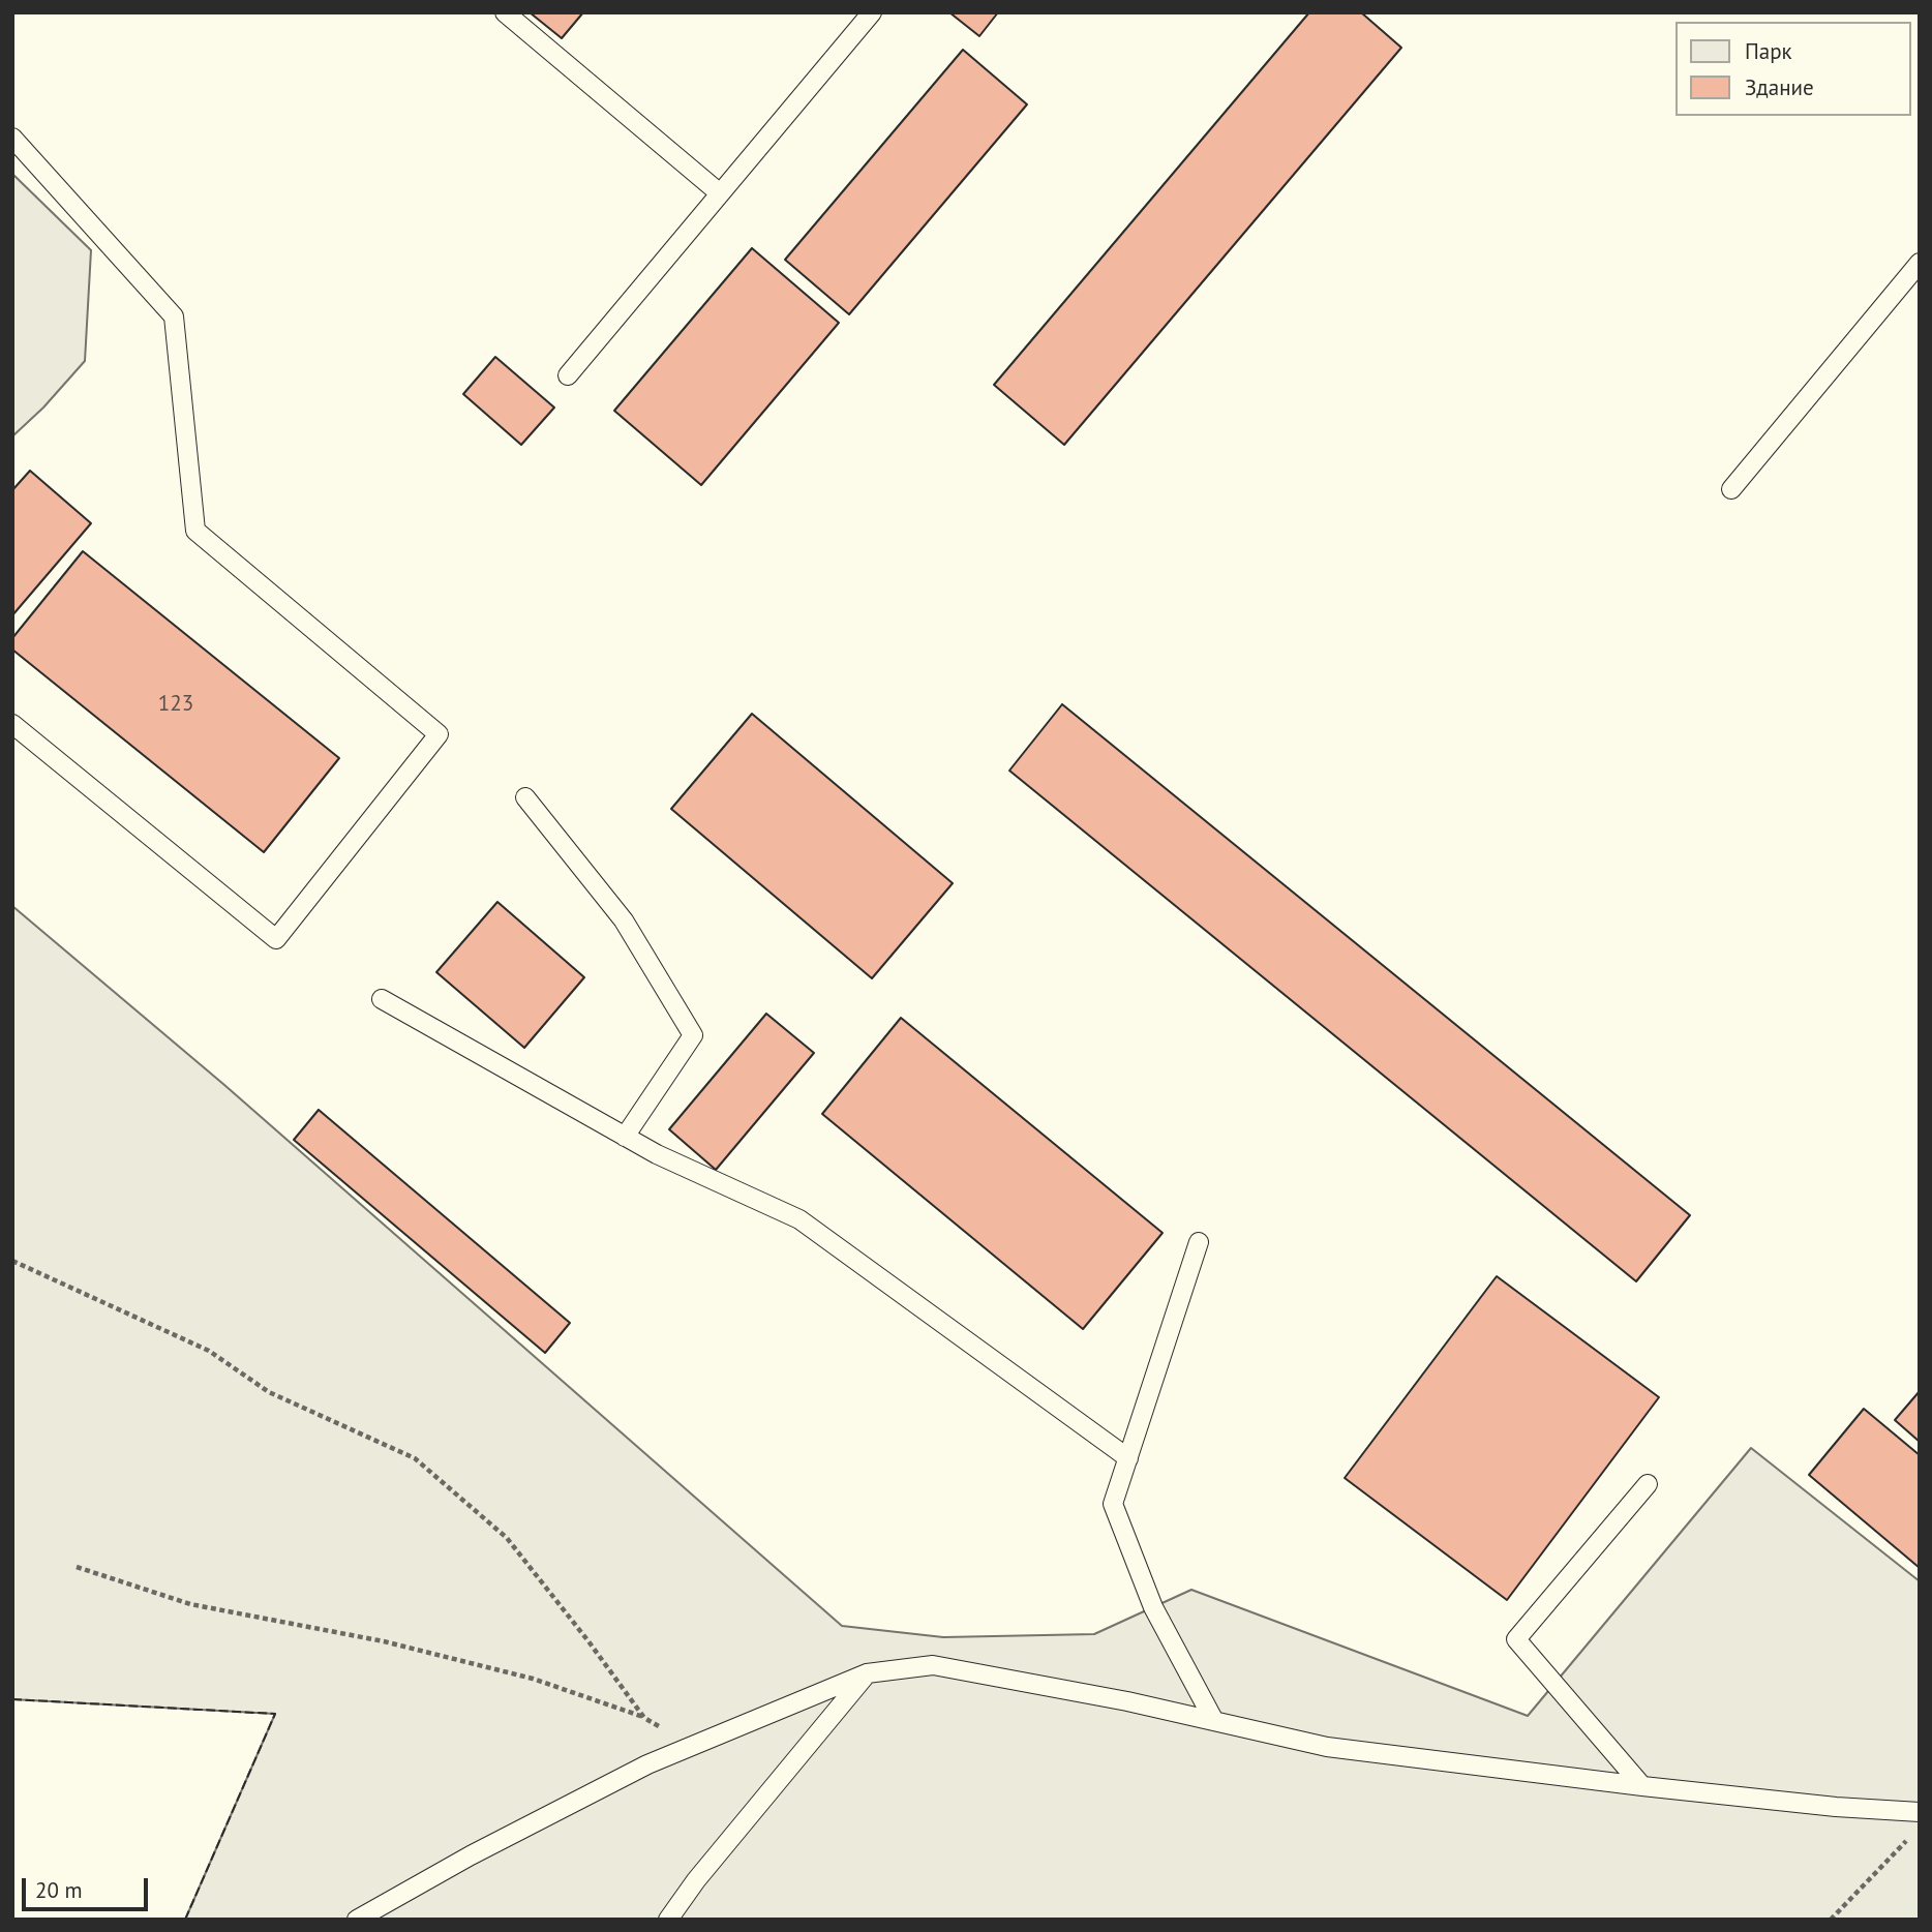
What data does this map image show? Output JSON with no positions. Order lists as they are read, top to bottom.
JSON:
{
  "house_numbers": ["123"],
  "legend": ["Парк", "Здание"],
  "scale_bar": "20 m"
}
